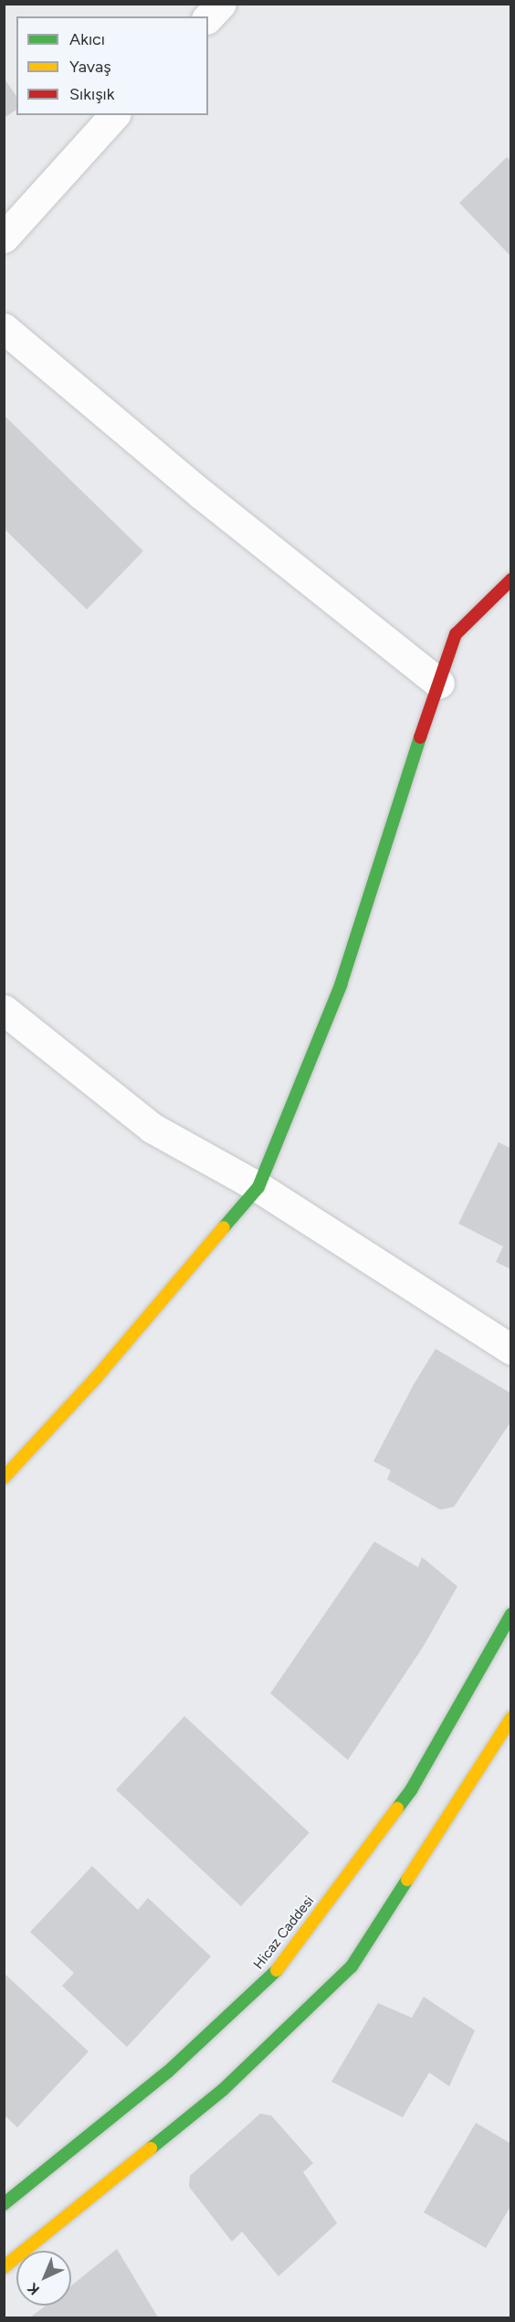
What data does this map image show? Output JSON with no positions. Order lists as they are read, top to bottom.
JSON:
{
  "streets": {
    "main road": ["Hicaz Caddesi"]
  },
  "legend": ["Akıcı", "Yavaş", "Sıkışık"],
  "north": "bottom left"
}
